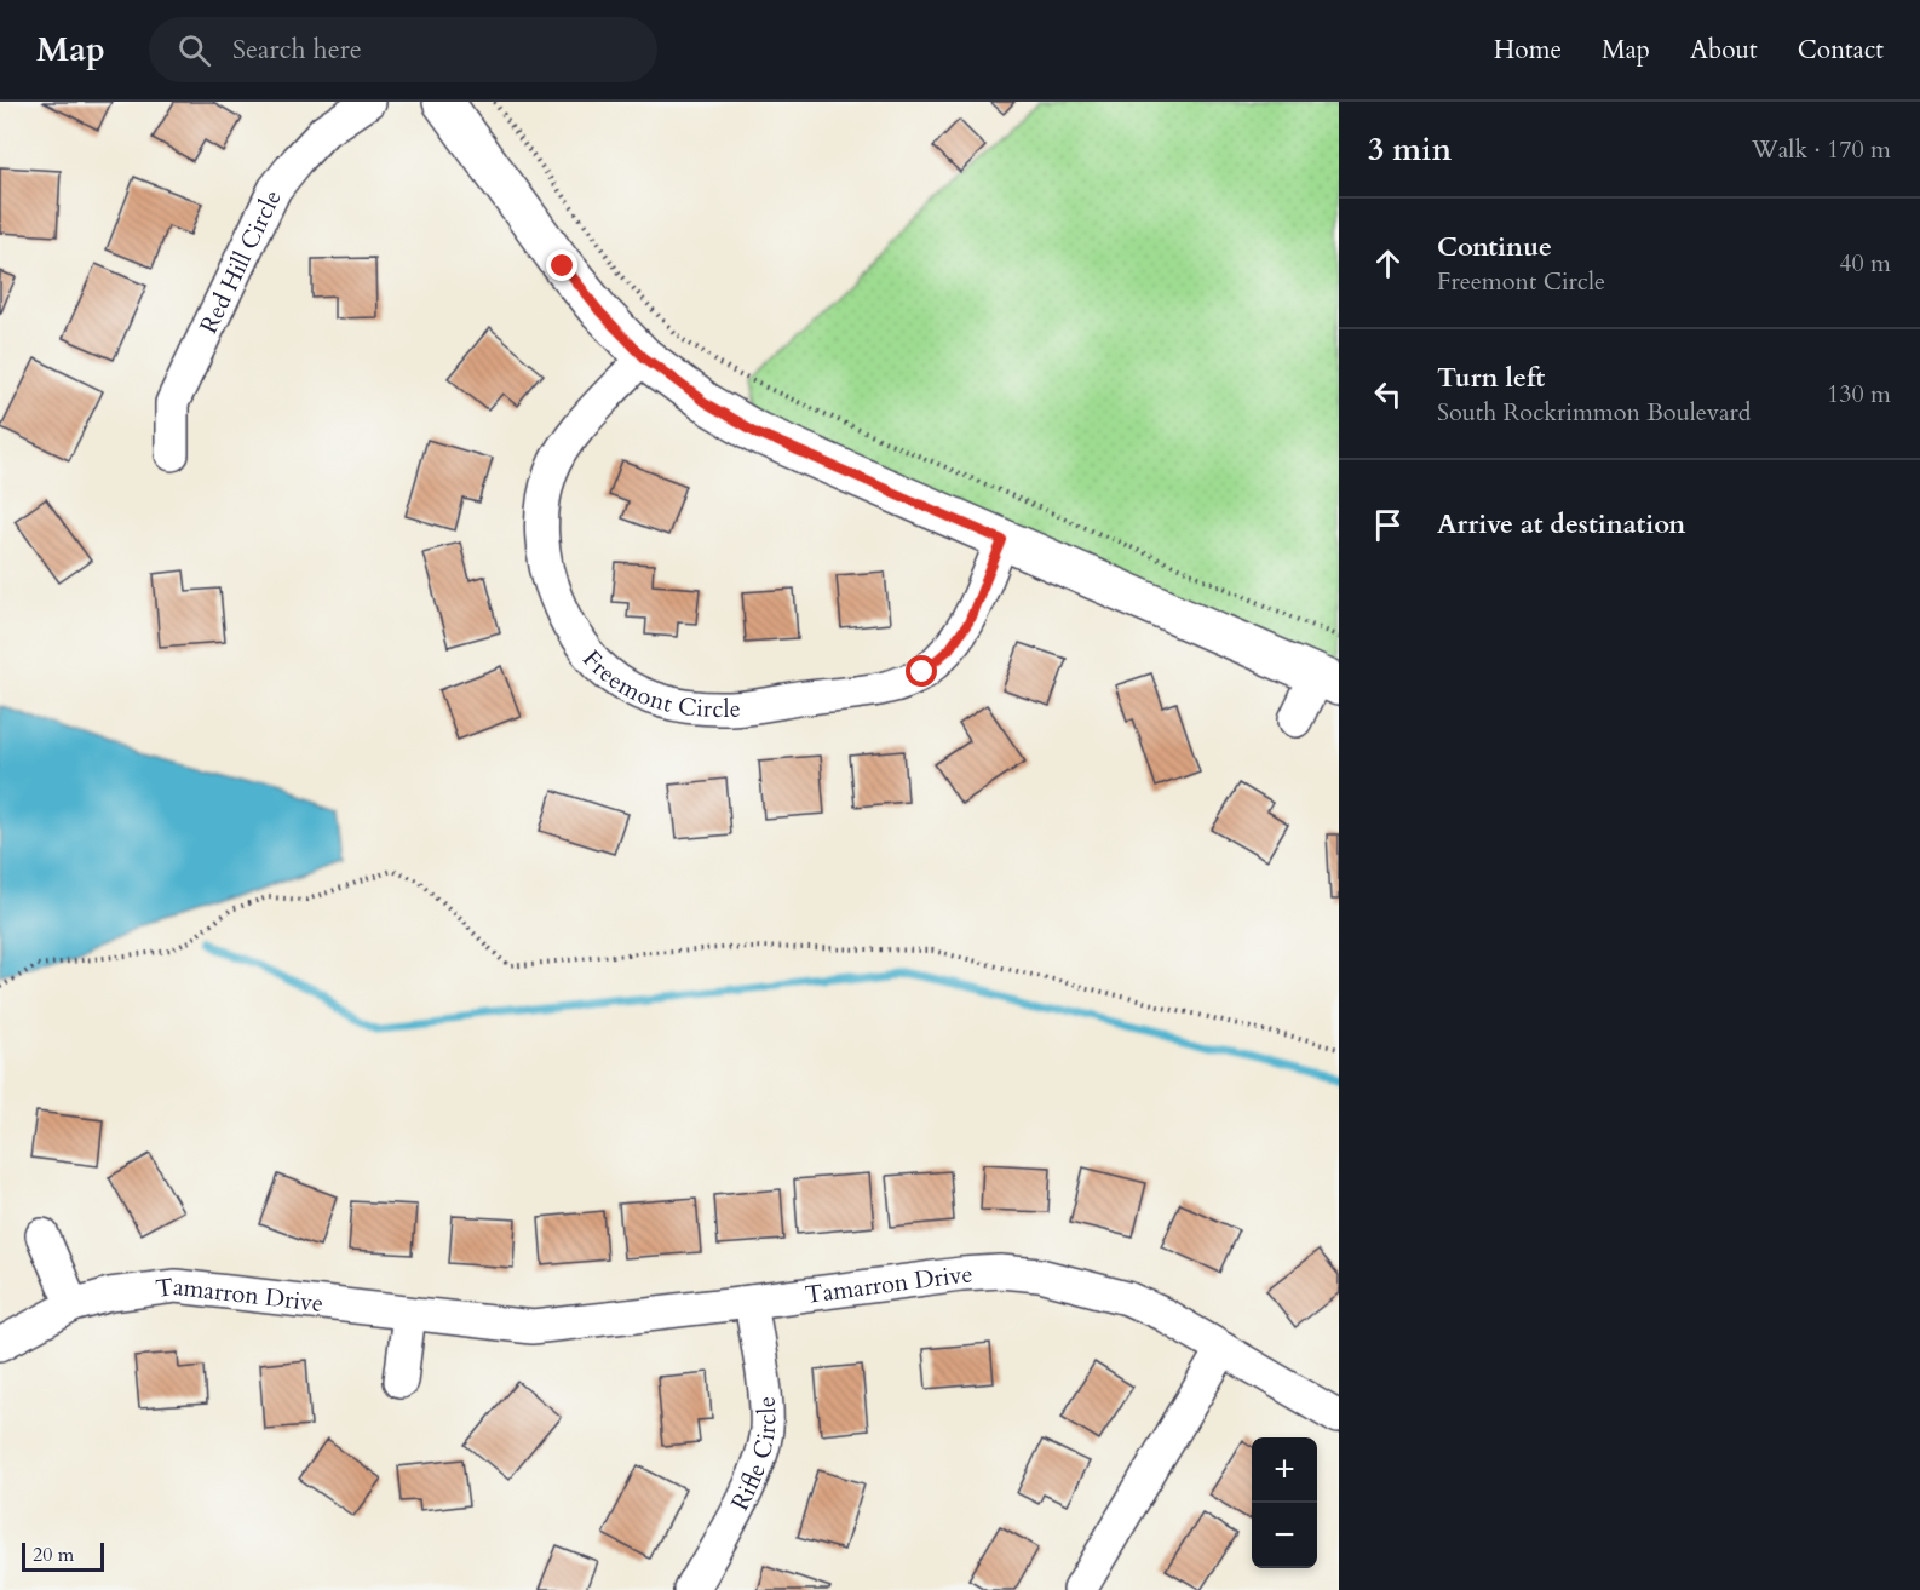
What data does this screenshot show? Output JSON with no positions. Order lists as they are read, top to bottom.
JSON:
{
  "streets": {
    "street": [
      "Red Hill Circle",
      "Freemont Circle",
      "Tamarron Drive",
      "Rifle Circle"
    ]
  },
  "crossings": [
    ["Tamarron Drive", "Rifle Circle"]
  ],
  "scale_bar": "20 m",
  "page": {
    "header": "Map",
    "search": "Search here",
    "nav": [
      "Home",
      "Map",
      "About",
      "Contact"
    ],
    "heading": ["3 min", "Walk · 170 m"],
    "list": [
      ["Continue", "Freemont Circle", "40 m"],
      ["Turn left", "South Rockrimmon Boulevard", "130 m"],
      "Arrive at destination"
    ],
    "map_buttons": ["+", "−"],
    "scale": "20 m"
  }
}
